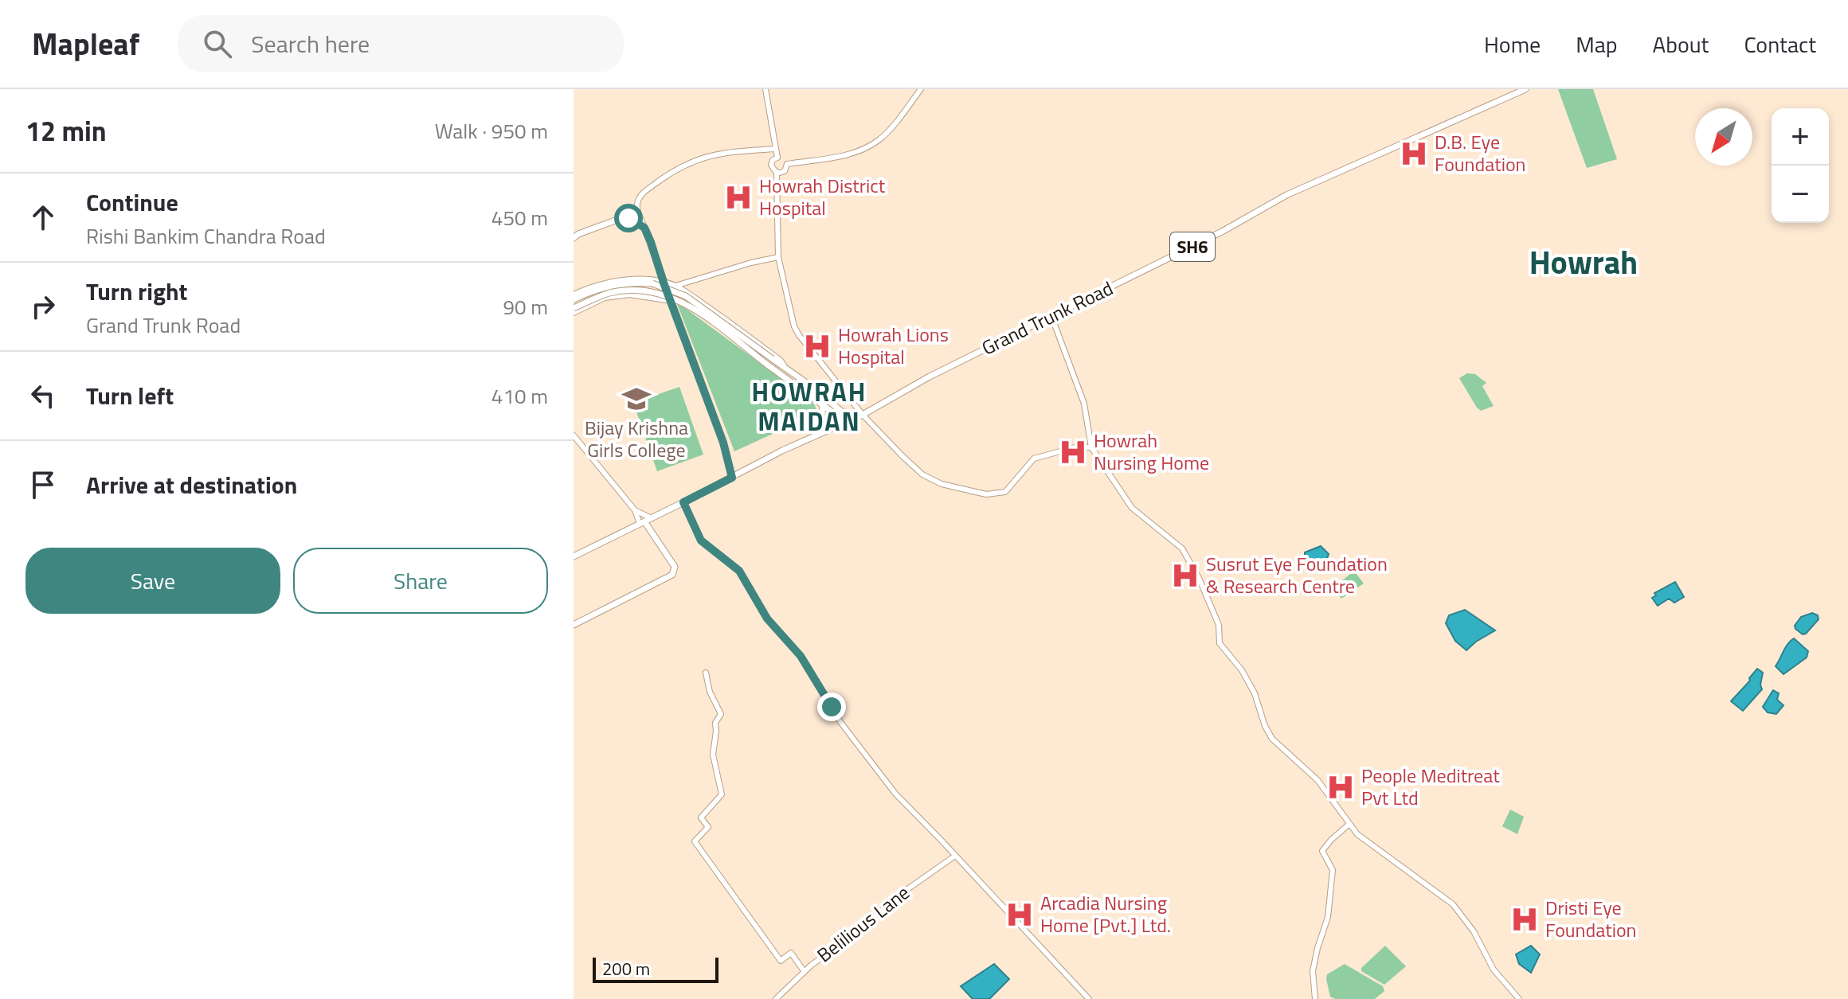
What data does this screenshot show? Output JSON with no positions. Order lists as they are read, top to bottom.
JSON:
{
  "streets": {
    "main road": ["SH6", "Grand Trunk Road", "Belilious Lane"]
  },
  "districts": ["Howrah", "HOWRAH MAIDAN"],
  "places": {
    "hospital": [
      "D.B. Eye Foundation",
      "Howrah District Hospital",
      "Howrah Lions Hospital",
      "Howrah Nursing Home",
      "Susrut Eye Foundation & Research Centre",
      "People Meditreat Pvt Ltd",
      "Arcadia Nursing Home [Pvt.] Ltd.",
      "Dristi Eye Foundation"
    ],
    "school or university": ["Bijay Krishna Girls College"]
  },
  "scale_bar": "200 m",
  "north": "bottom left",
  "page": {
    "header": "Mapleaf",
    "search": "Search here",
    "nav": [
      "Home",
      "Map",
      "About",
      "Contact"
    ],
    "heading": ["12 min", "Walk · 950 m"],
    "map_buttons": ["+", "−"],
    "list": [
      ["Continue", "Rishi Bankim Chandra Road", "450 m"],
      ["Turn right", "Grand Trunk Road", "90 m"],
      ["Turn left", "410 m"],
      "Arrive at destination"
    ],
    "buttons": ["Save", "Share"],
    "scale": "200 m"
  }
}
